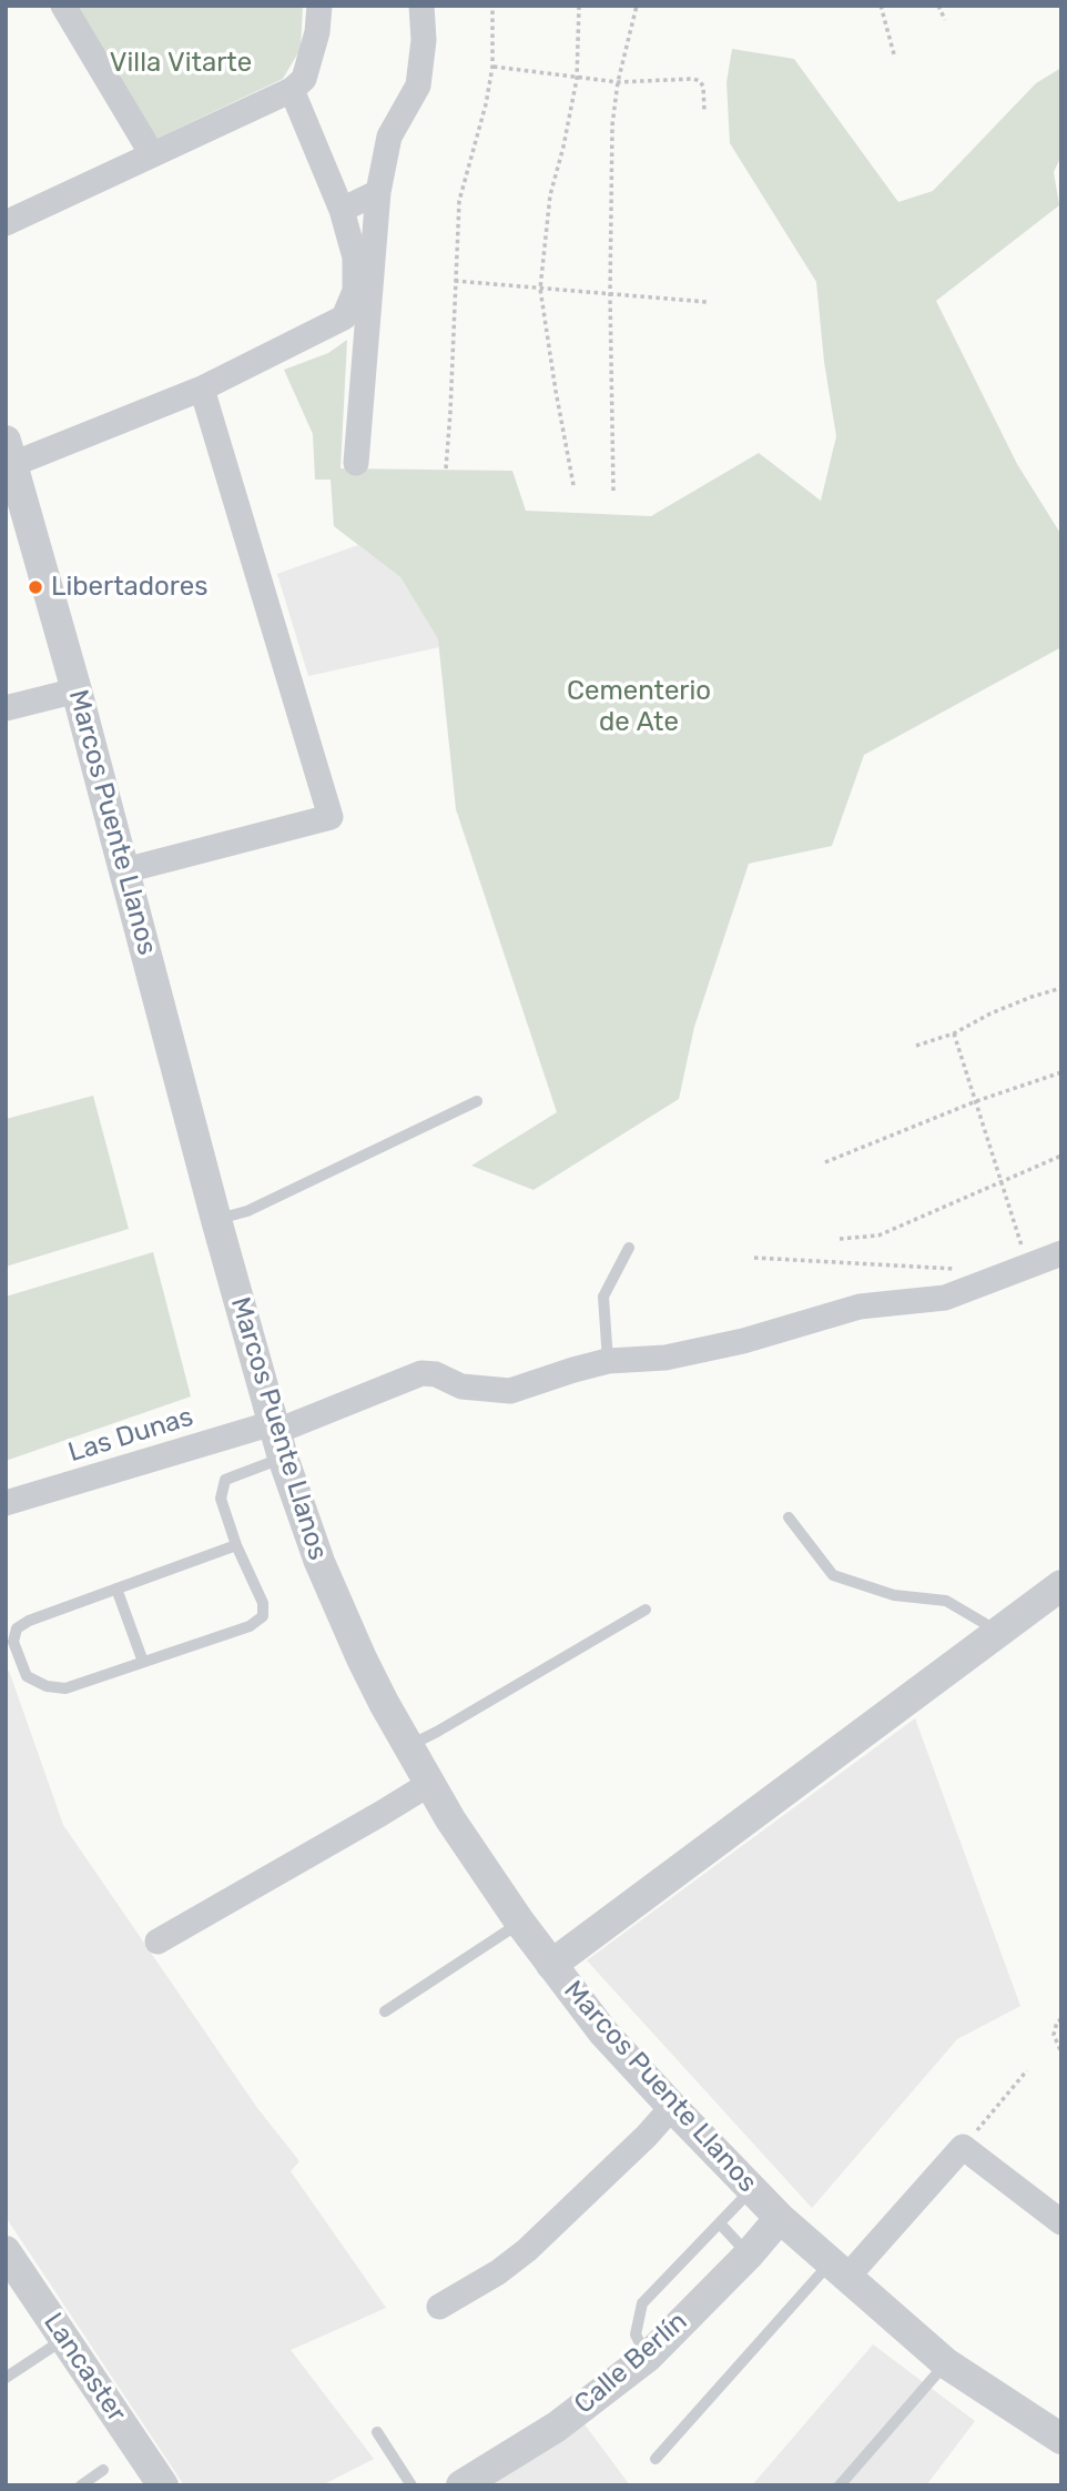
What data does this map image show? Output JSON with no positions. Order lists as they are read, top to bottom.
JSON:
{
  "streets": {
    "street": [
      "Marcos Puente Llanos",
      "Las Dunas",
      "Calle Berlín",
      "Lancaster"
    ]
  },
  "crossings": [
    ["Marcos Puente Llanos", "Las Dunas"],
    ["Marcos Puente Llanos", "Calle Berlín"]
  ],
  "parks": ["Villa Vitarte", "Cementerio de Ate"],
  "places": ["Libertadores"]
}
